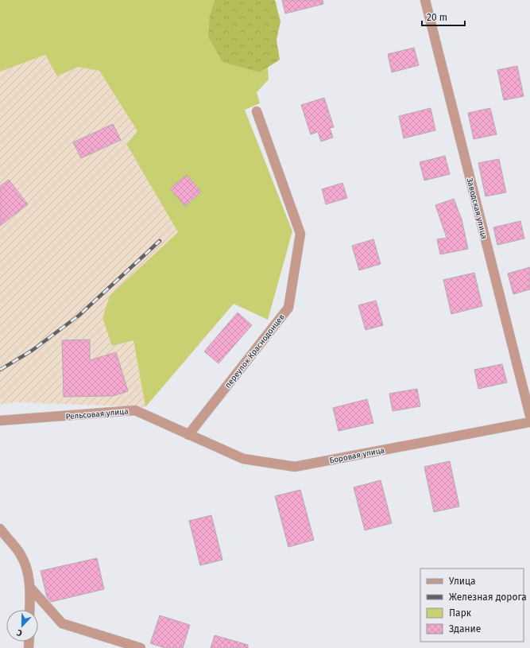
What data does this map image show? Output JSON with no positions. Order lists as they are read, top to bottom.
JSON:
{
  "streets": {
    "street": [
      "Заводская улица",
      "переулок Краснодонцев",
      "Рельсовая улица",
      "Боровая улица"
    ]
  },
  "crossings": [
    ["переулок Краснодонцев", "Рельсовая улица"],
    ["переулок Краснодонцев", "Боровая улица"],
    ["Рельсовая улица", "Боровая улица"]
  ],
  "legend": [
    "Улица",
    "Железная дорога",
    "Парк",
    "Здание"
  ],
  "scale_bar": "20 m",
  "north": "bottom"
}
